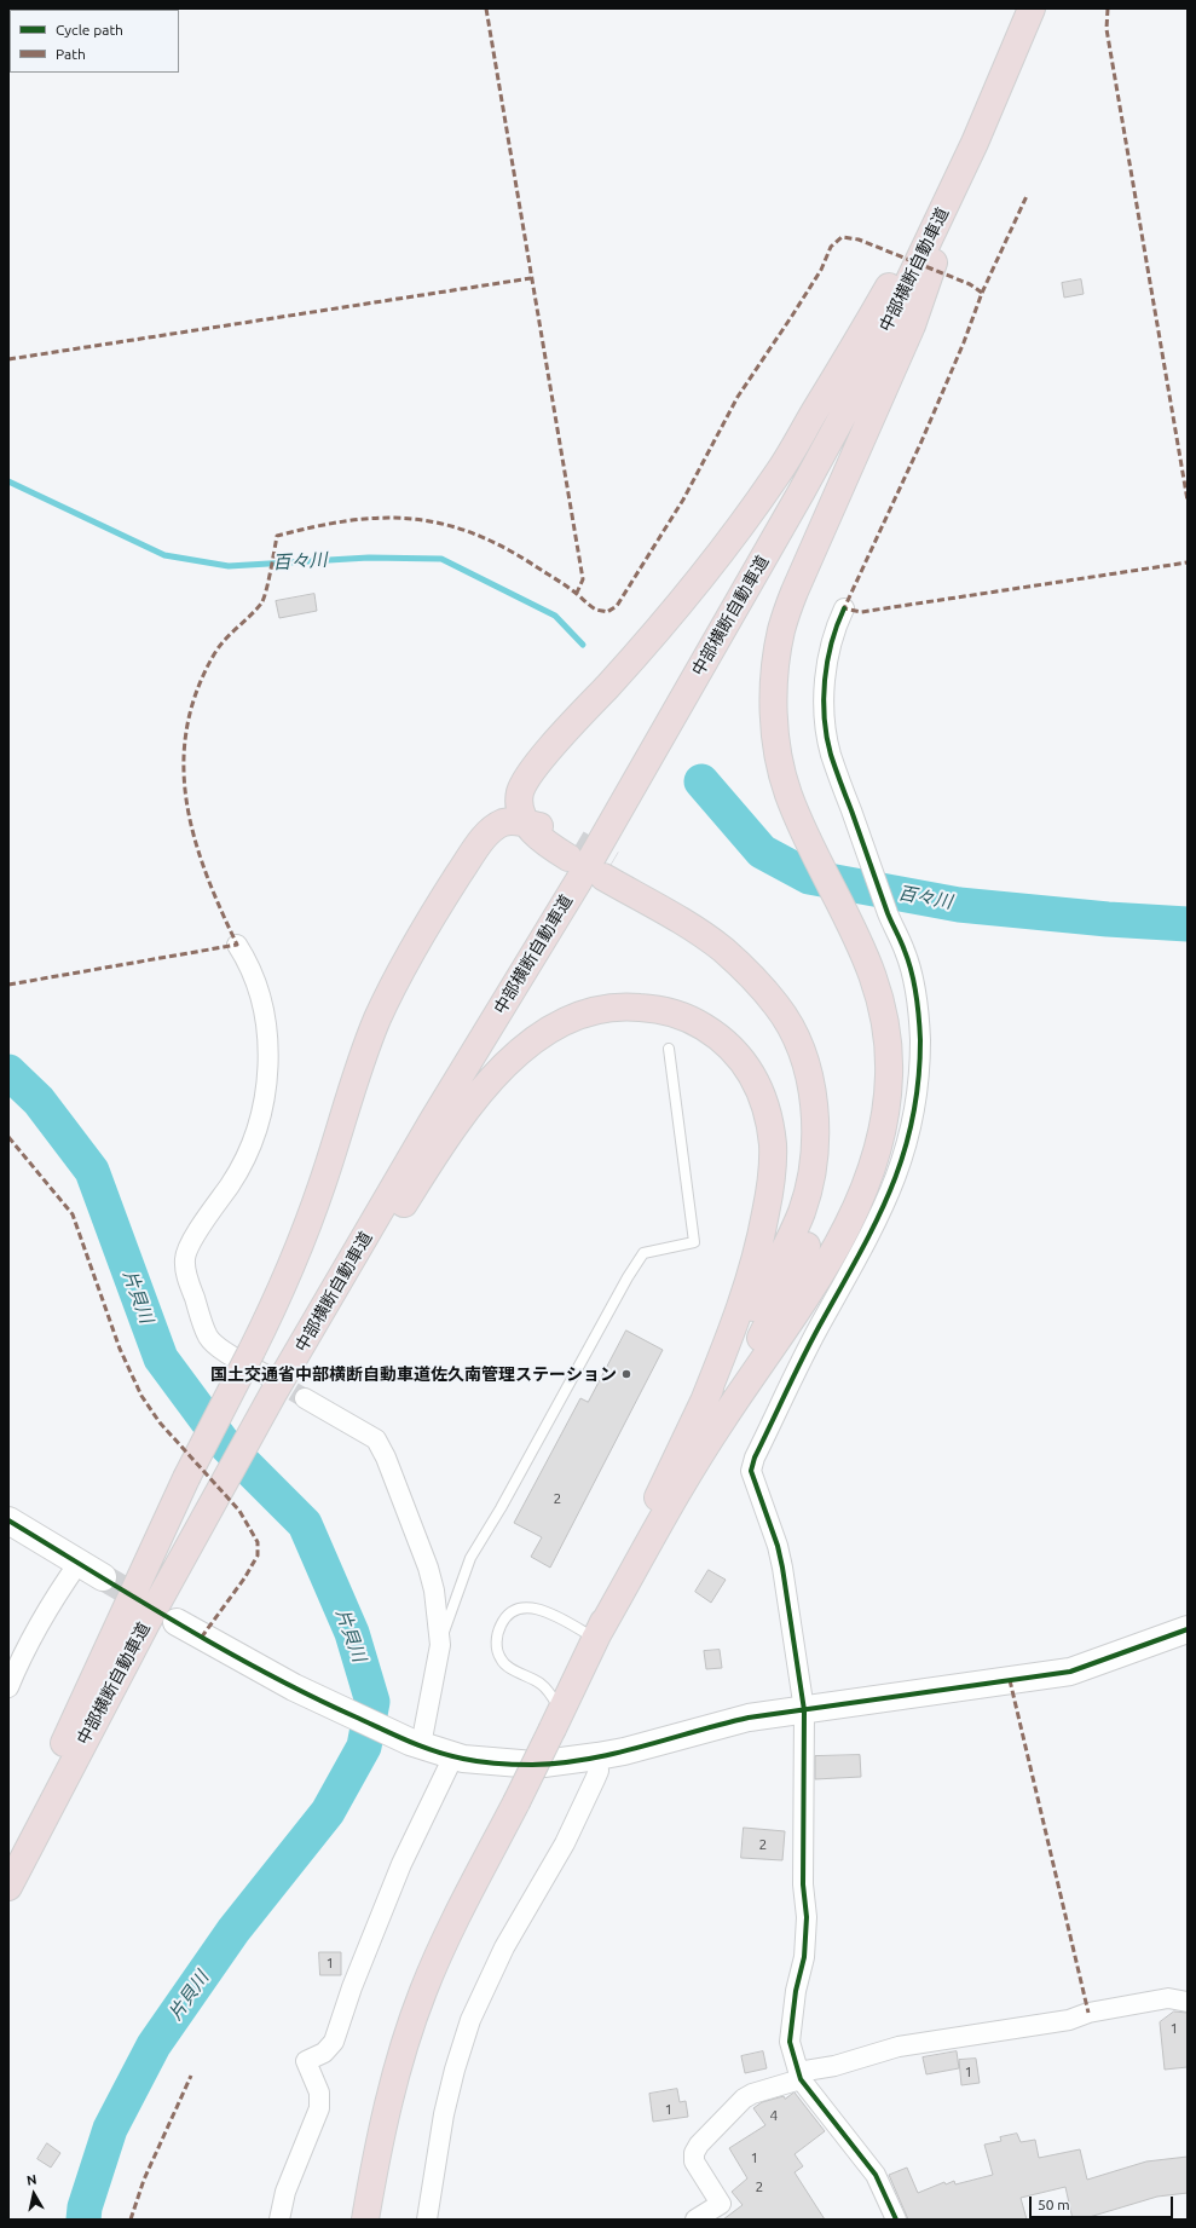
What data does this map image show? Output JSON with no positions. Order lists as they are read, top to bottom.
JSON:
{
  "streets": {
    "highway": ["中部横断自動車道"]
  },
  "water": ["百々川", "片貝川"],
  "places": ["国土交通省中部横断自動車道佐久南管理ステーション"],
  "house_numbers": [
    "2",
    "2",
    "1",
    "1",
    "1",
    "1",
    "4",
    "1",
    "2"
  ],
  "legend": ["Cycle path", "Path"],
  "scale_bar": "50 m",
  "north": "top"
}
